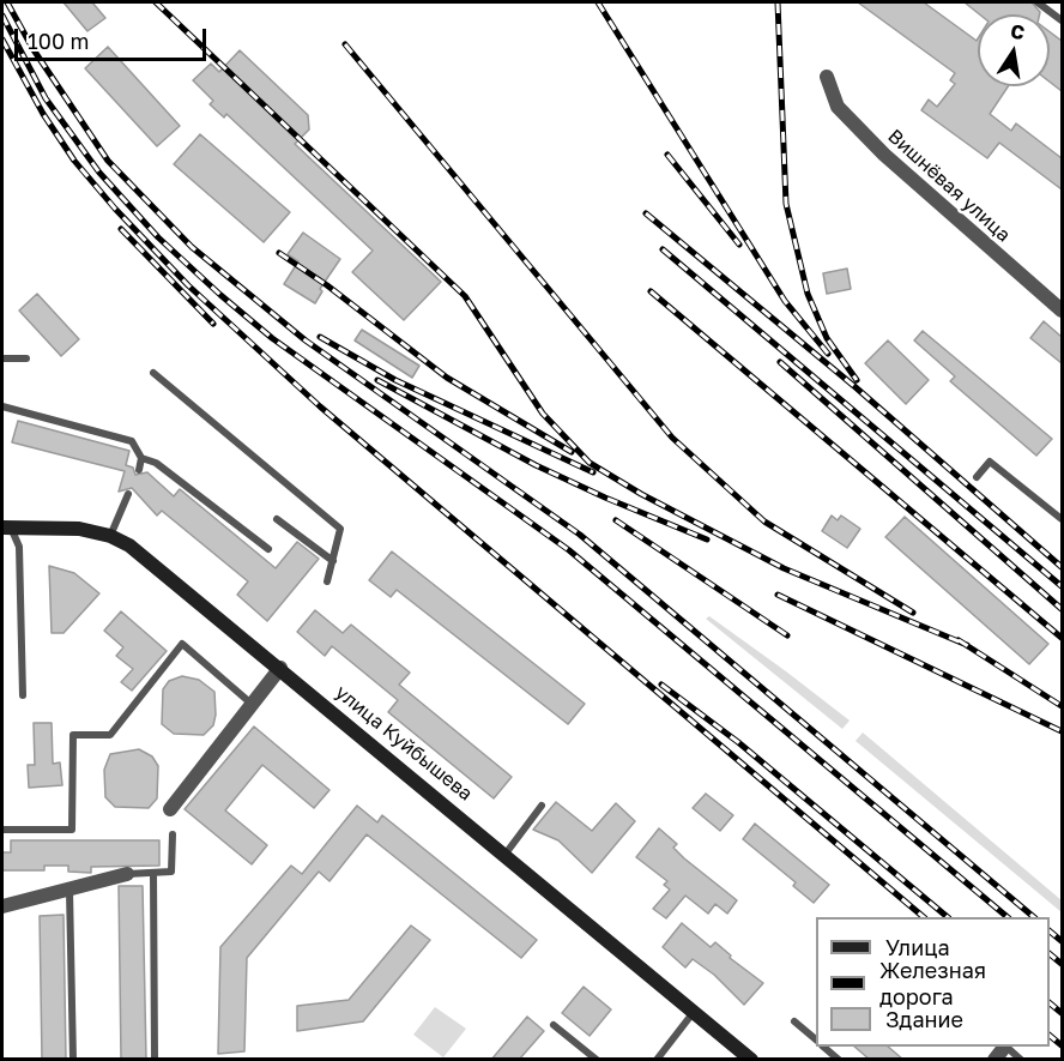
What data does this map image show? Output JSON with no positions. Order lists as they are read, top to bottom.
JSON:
{
  "streets": {
    "street": ["Вишнёвая улица", "улица Куйбышева"]
  },
  "legend": ["Улица", "Железная дорога", "Здание"],
  "scale_bar": "100 m",
  "north": "top"
}
